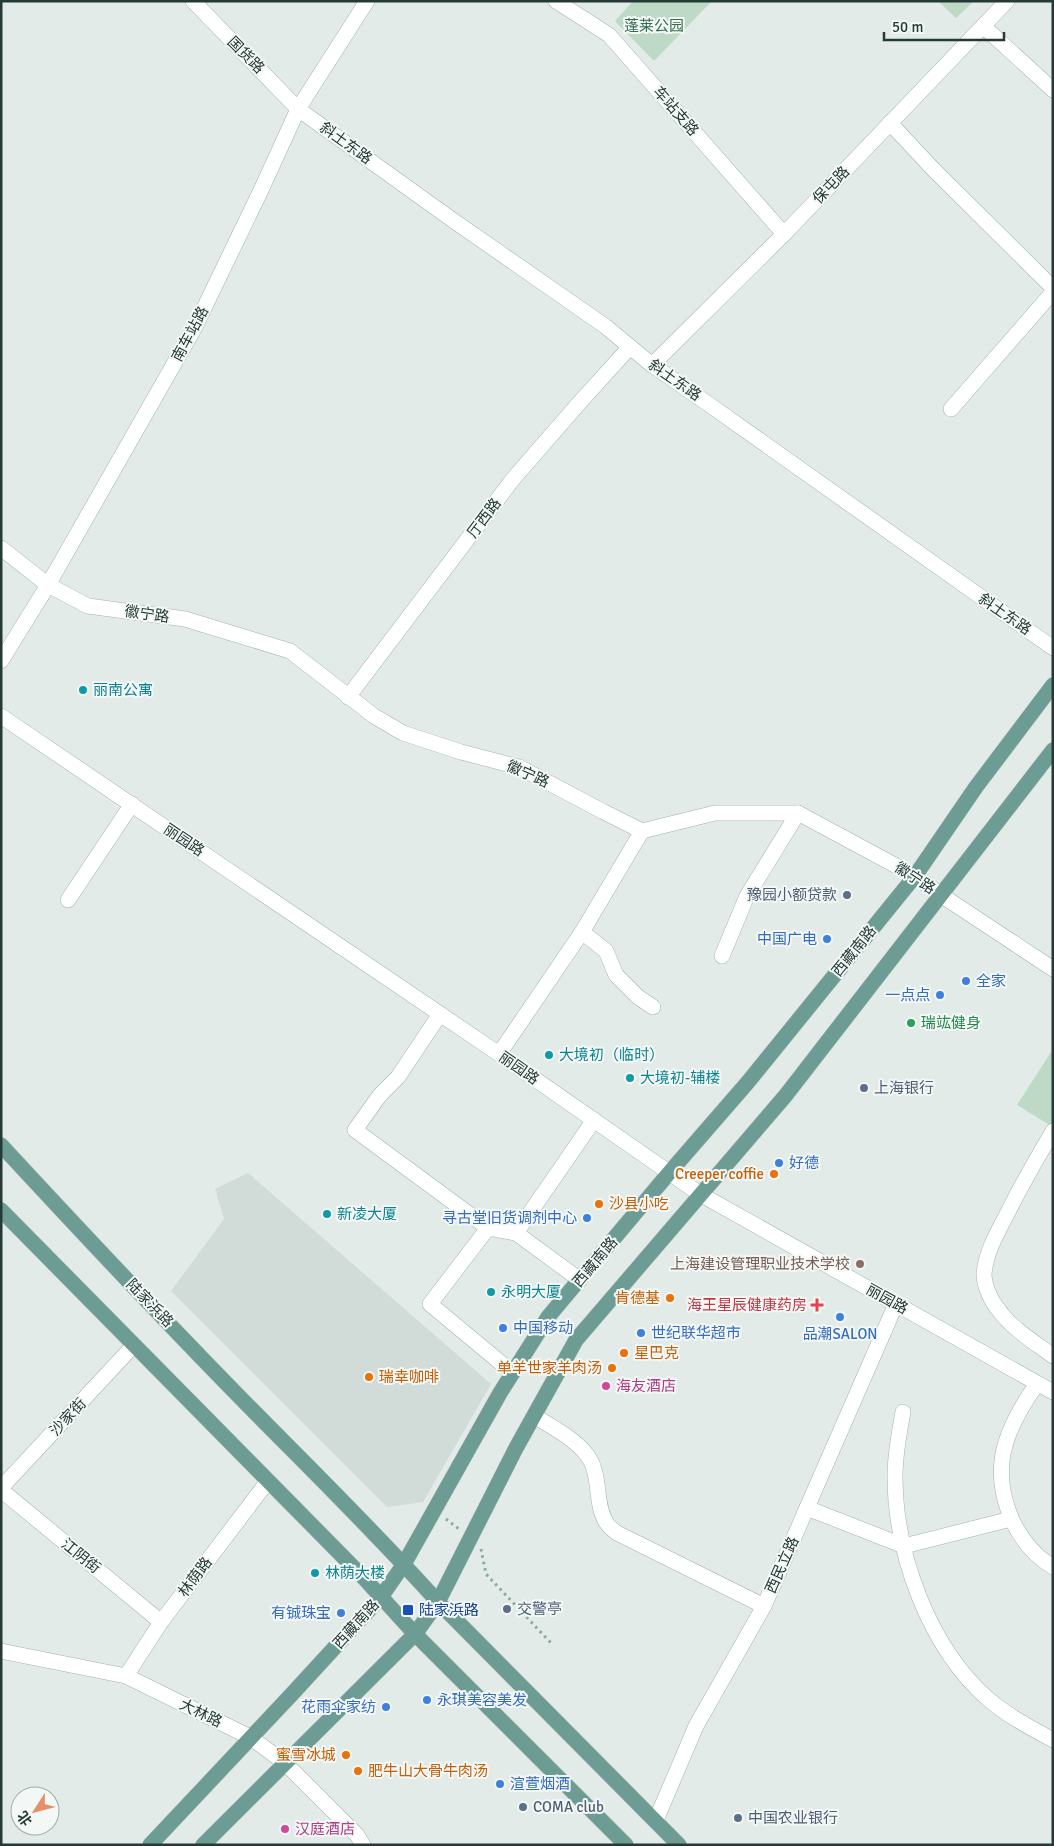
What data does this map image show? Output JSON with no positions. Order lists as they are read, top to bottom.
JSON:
{
  "streets": {
    "main road": ["西藏南路", "陆家浜路"],
    "street": [
      "国货路",
      "车站支路",
      "斜土东路",
      "保屯路",
      "南车站路",
      "厅西路",
      "徽宁路",
      "丽园路",
      "沙家街",
      "江阴街",
      "西民立路",
      "林荫路",
      "大林路"
    ]
  },
  "crossings": [
    ["国货路", "斜土东路"],
    ["国货路", "南车站路"],
    ["车站支路", "保屯路"],
    ["斜土东路", "保屯路"],
    ["斜土东路", "南车站路"],
    ["斜土东路", "厅西路"],
    ["南车站路", "徽宁路"],
    ["厅西路", "徽宁路"],
    ["徽宁路", "西藏南路"],
    ["丽园路", "西藏南路"],
    ["丽园路", "西民立路"],
    ["西藏南路", "陆家浜路"],
    ["西藏南路", "大林路"],
    ["陆家浜路", "西民立路"],
    ["沙家街", "江阴街"],
    ["江阴街", "林荫路"],
    ["林荫路", "大林路"]
  ],
  "parks": ["蓬莱公园"],
  "places": {
    "other": [
      "丽南公寓",
      "豫园小额贷款",
      "中国广电",
      "全家",
      "一点点",
      "瑞竑健身",
      "大境初（临时）",
      "大境初-辅楼",
      "上海银行",
      "好德",
      "Creeper coffie",
      "沙县小吃",
      "新凌大厦",
      "寻古堂旧货调剂中心",
      "上海建设管理职业技术学校",
      "永明大厦",
      "肯德基",
      "品潮SALON",
      "中国移动",
      "世纪联华超市",
      "星巴克",
      "单羊世家羊肉汤",
      "瑞幸咖啡",
      "海友酒店",
      "林荫大楼",
      "交警亭",
      "有铖珠宝",
      "永琪美容美发",
      "花雨伞家纺",
      "蜜雪冰城",
      "肥牛山大骨牛肉汤",
      "渲萱烟酒",
      "COMA club",
      "中国农业银行",
      "汉庭酒店"
    ],
    "health": ["海王星辰健康药房"],
    "transit": ["陆家浜路"]
  },
  "scale_bar": "50 m",
  "north": "bottom left"
}
